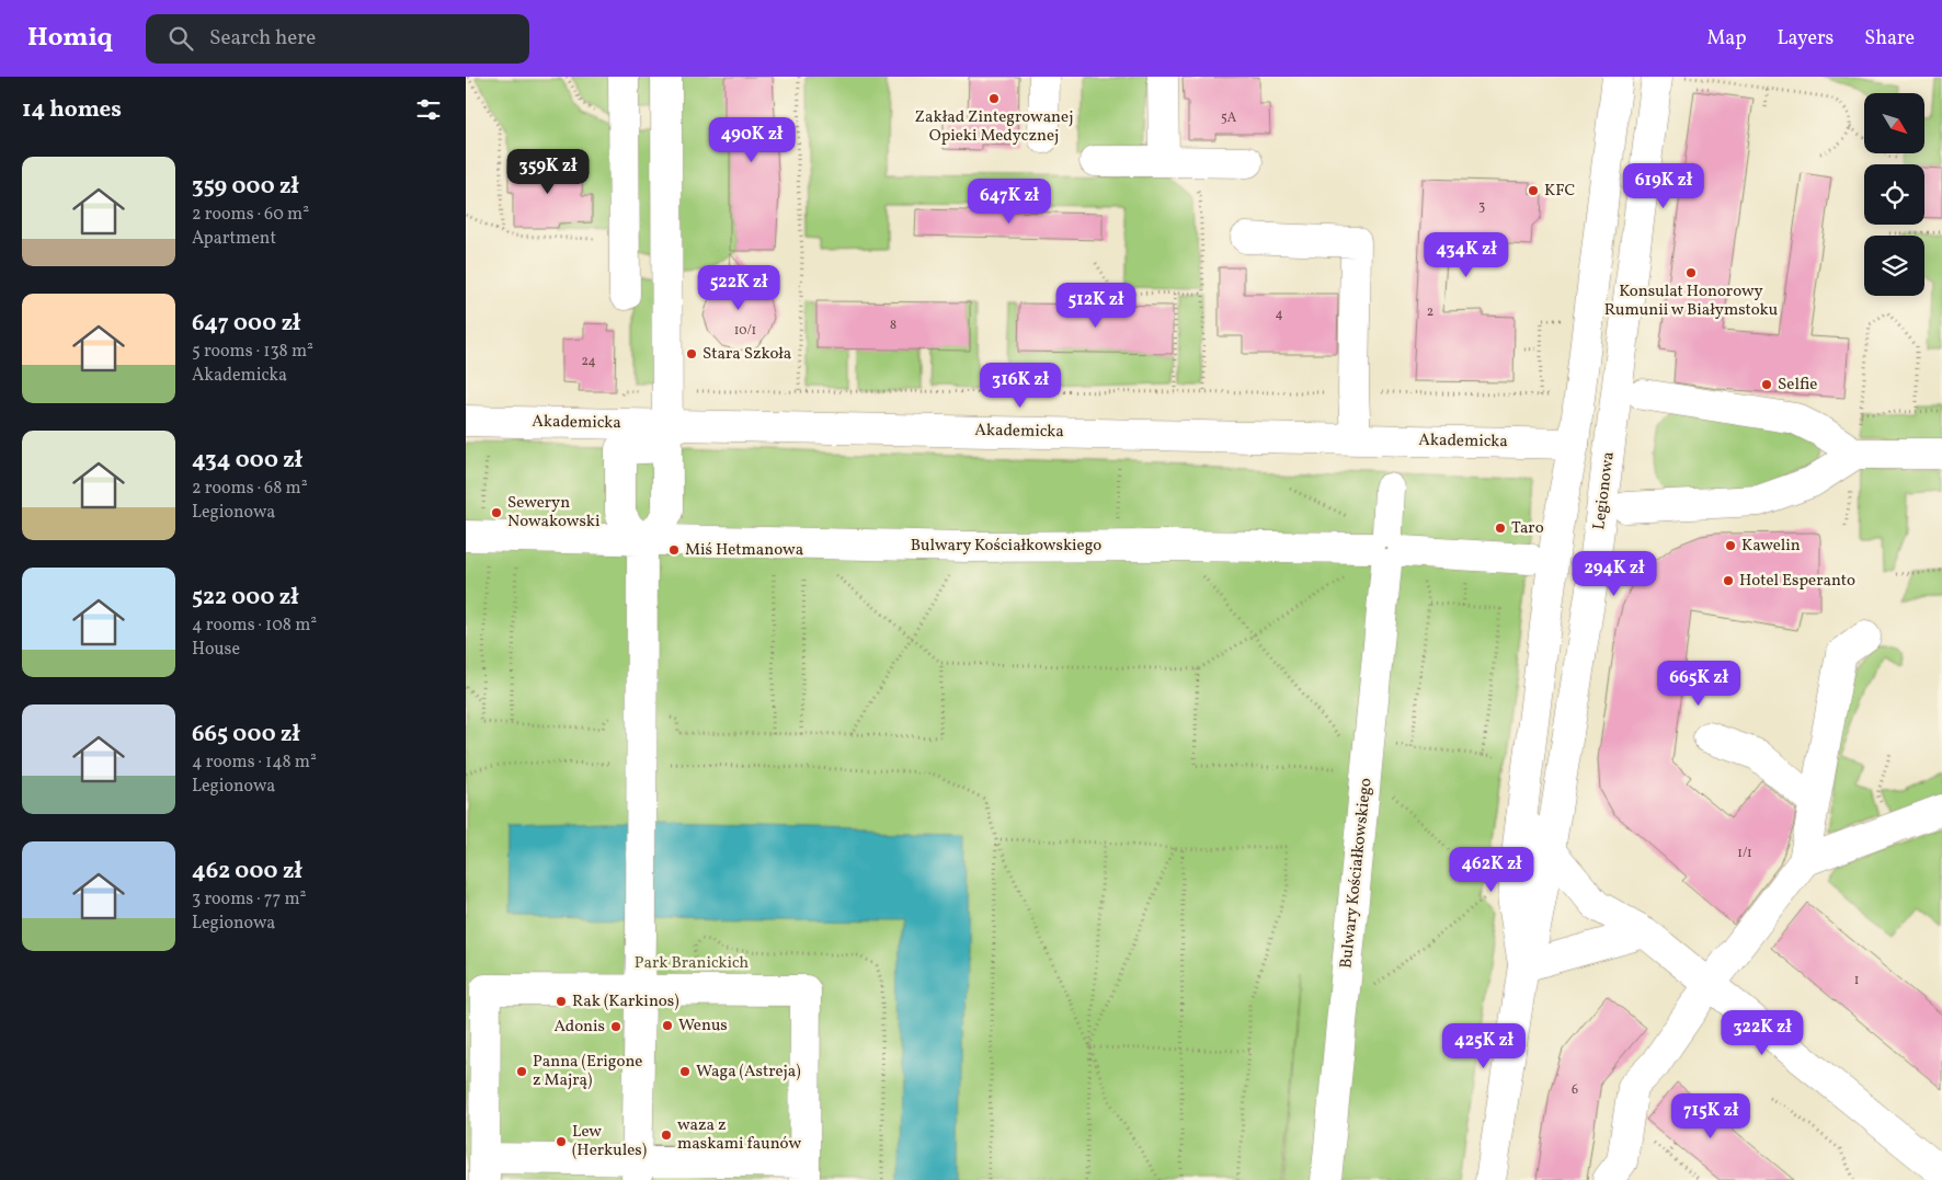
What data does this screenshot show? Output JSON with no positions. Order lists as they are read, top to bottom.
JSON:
{
  "streets": {
    "street": ["Akademicka", "Legionowa", "Bulwary Kościałkowskiego"]
  },
  "crossings": [
    ["Akademicka", "Legionowa"]
  ],
  "parks": ["Park Branickich"],
  "places": [
    "Zakład Zintegrowanej Opieki Medycznej",
    "KFC",
    "Konsulat Honorowy Rumunii w Białymstoku",
    "Stara Szkoła",
    "Selfie",
    "Seweryn Nowakowski",
    "Taro",
    "Kawelin",
    "Miś Hetmanowa",
    "Hotel Esperanto",
    "Rak (Karkinos)",
    "Wenus",
    "Adonis",
    "Panna (Erigone z Majrą)",
    "Waga (Astreja)",
    "waza z maskami faunów",
    "Lew (Herkules)"
  ],
  "house_numbers": [
    "5A",
    "3",
    "2",
    "4",
    "8",
    "10/1",
    "24",
    "1/1",
    "1",
    "6"
  ],
  "north": "bottom right",
  "page": {
    "header": "Homiq",
    "search": "Search here",
    "nav": ["Map", "Layers", "Share"],
    "heading": "14 homes",
    "price": [
      "490K zł",
      "359K zł",
      "619K zł",
      "647K zł",
      "434K zł",
      "522K zł",
      "512K zł",
      "316K zł",
      "294K zł",
      "665K zł",
      "462K zł",
      "322K zł",
      "425K zł",
      "715K zł"
    ],
    "list": [
      {
        "name": "359 000 zł",
        "note": "2 rooms · 60 m² · Apartment"
      },
      {
        "name": "647 000 zł",
        "note": "5 rooms · 138 m² · Akademicka"
      },
      {
        "name": "434 000 zł",
        "note": "2 rooms · 68 m² · Legionowa"
      },
      {
        "name": "522 000 zł",
        "note": "4 rooms · 108 m² · House"
      },
      {
        "name": "665 000 zł",
        "note": "4 rooms · 148 m² · Legionowa"
      },
      {
        "name": "462 000 zł",
        "note": "3 rooms · 77 m² · Legionowa"
      }
    ]
  }
}
